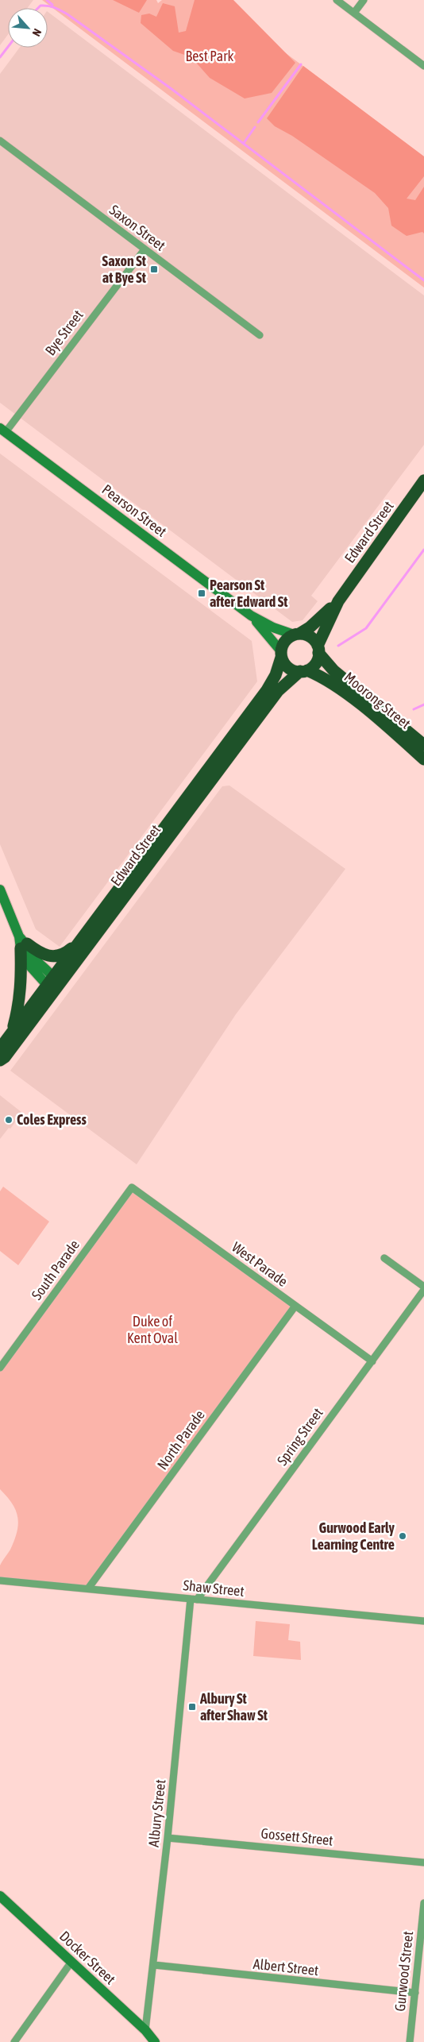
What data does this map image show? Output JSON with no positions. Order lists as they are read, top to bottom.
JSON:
{
  "streets": {
    "highway": ["Edward Street", "Moorong Street"],
    "main road": ["Pearson Street", "Docker Street"],
    "street": [
      "Saxon Street",
      "Bye Street",
      "West Parade",
      "South Parade",
      "Spring Street",
      "North Parade",
      "Shaw Street",
      "Albury Street",
      "Gossett Street",
      "Albert Street",
      "Gurwood Street"
    ]
  },
  "crossings": [
    ["Saxon Street", "Bye Street"],
    ["Bye Street", "Pearson Street"],
    ["Pearson Street", "Edward Street"],
    ["Pearson Street", "Moorong Street"],
    ["Edward Street", "Moorong Street"],
    ["West Parade", "South Parade"],
    ["West Parade", "Spring Street"],
    ["West Parade", "North Parade"],
    ["Spring Street", "Shaw Street"],
    ["Spring Street", "Albury Street"],
    ["North Parade", "Shaw Street"],
    ["Shaw Street", "Albury Street"],
    ["Albury Street", "Gossett Street"],
    ["Albury Street", "Docker Street"],
    ["Albury Street", "Albert Street"],
    ["Albert Street", "Gurwood Street"]
  ],
  "parks": ["Best Park", "Duke of Kent Oval"],
  "places": {
    "transit": ["Saxon St at Bye St", "Pearson St after Edward St", "Albury St after Shaw St"],
    "other": ["Coles Express", "Gurwood Early Learning Centre"]
  },
  "north": "bottom right"
}
